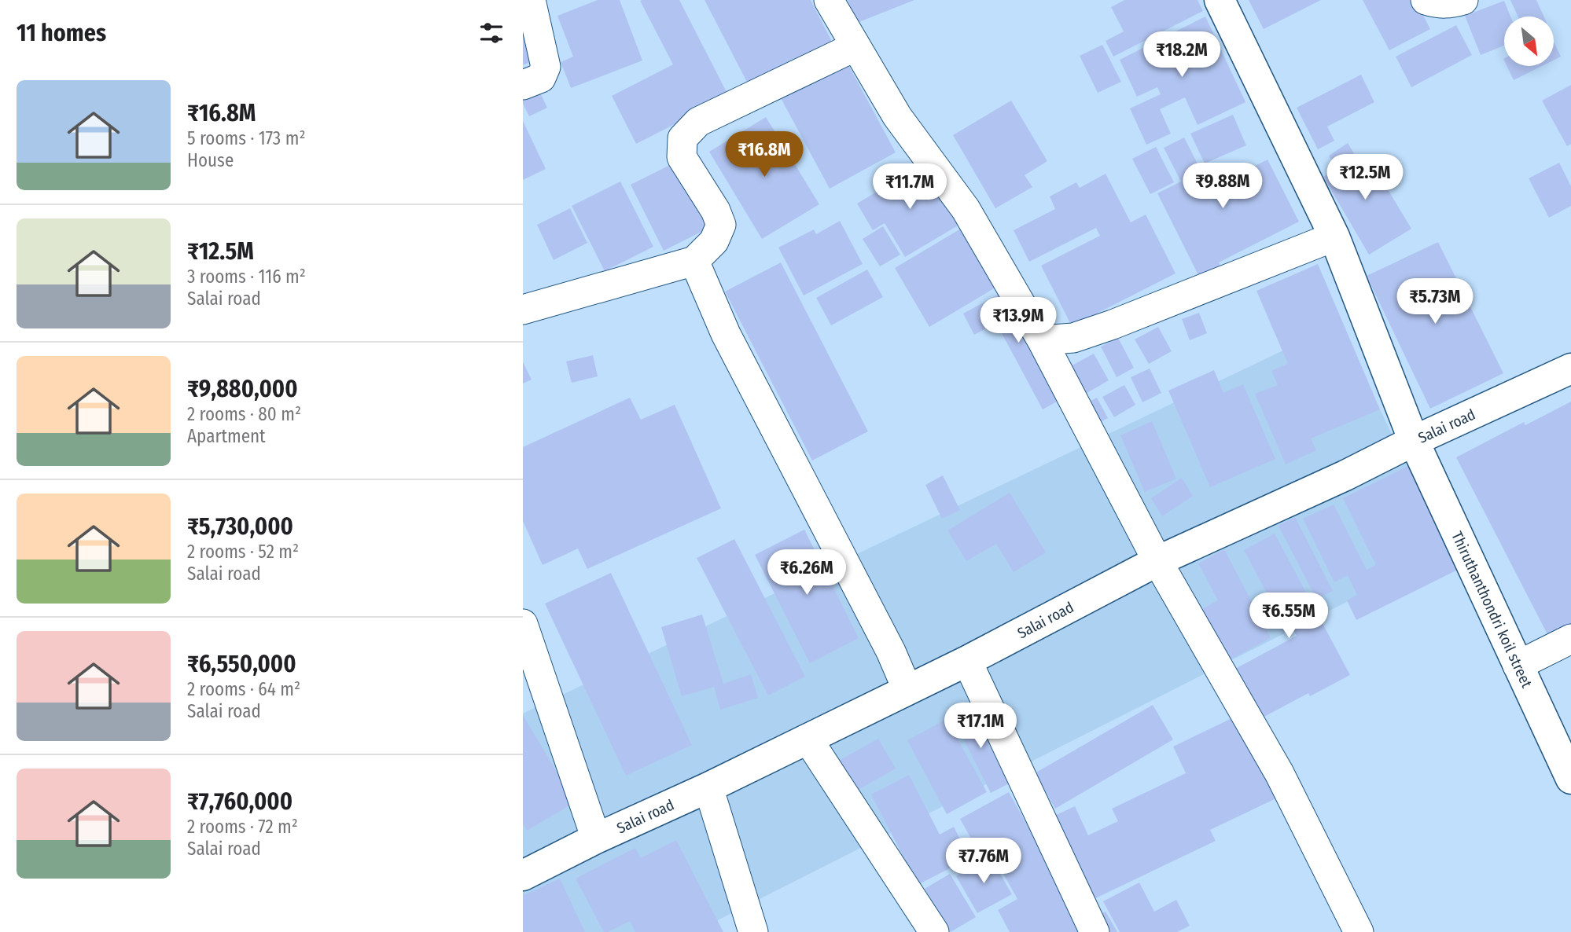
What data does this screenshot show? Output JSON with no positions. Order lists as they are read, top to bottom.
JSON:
{
  "streets": {
    "main road": ["Salai road", "Thiruthanthondri koil street"]
  },
  "crossings": [
    ["Salai road", "Thiruthanthondri koil street"]
  ],
  "north": "bottom right",
  "page": {
    "heading": "11 homes",
    "price": [
      "₹18.2M",
      "₹16.8M",
      "₹12.5M",
      "₹9.88M",
      "₹11.7M",
      "₹5.73M",
      "₹13.9M",
      "₹6.26M",
      "₹6.55M",
      "₹17.1M",
      "₹7.76M"
    ],
    "list": [
      {
        "name": "₹16.8M",
        "note": "5 rooms · 173 m² · House"
      },
      {
        "name": "₹12.5M",
        "note": "3 rooms · 116 m² · Salai road"
      },
      {
        "name": "₹9,880,000",
        "note": "2 rooms · 80 m² · Apartment"
      },
      {
        "name": "₹5,730,000",
        "note": "2 rooms · 52 m² · Salai road"
      },
      {
        "name": "₹6,550,000",
        "note": "2 rooms · 64 m² · Salai road"
      },
      {
        "name": "₹7,760,000",
        "note": "2 rooms · 72 m² · Salai road"
      }
    ]
  }
}
